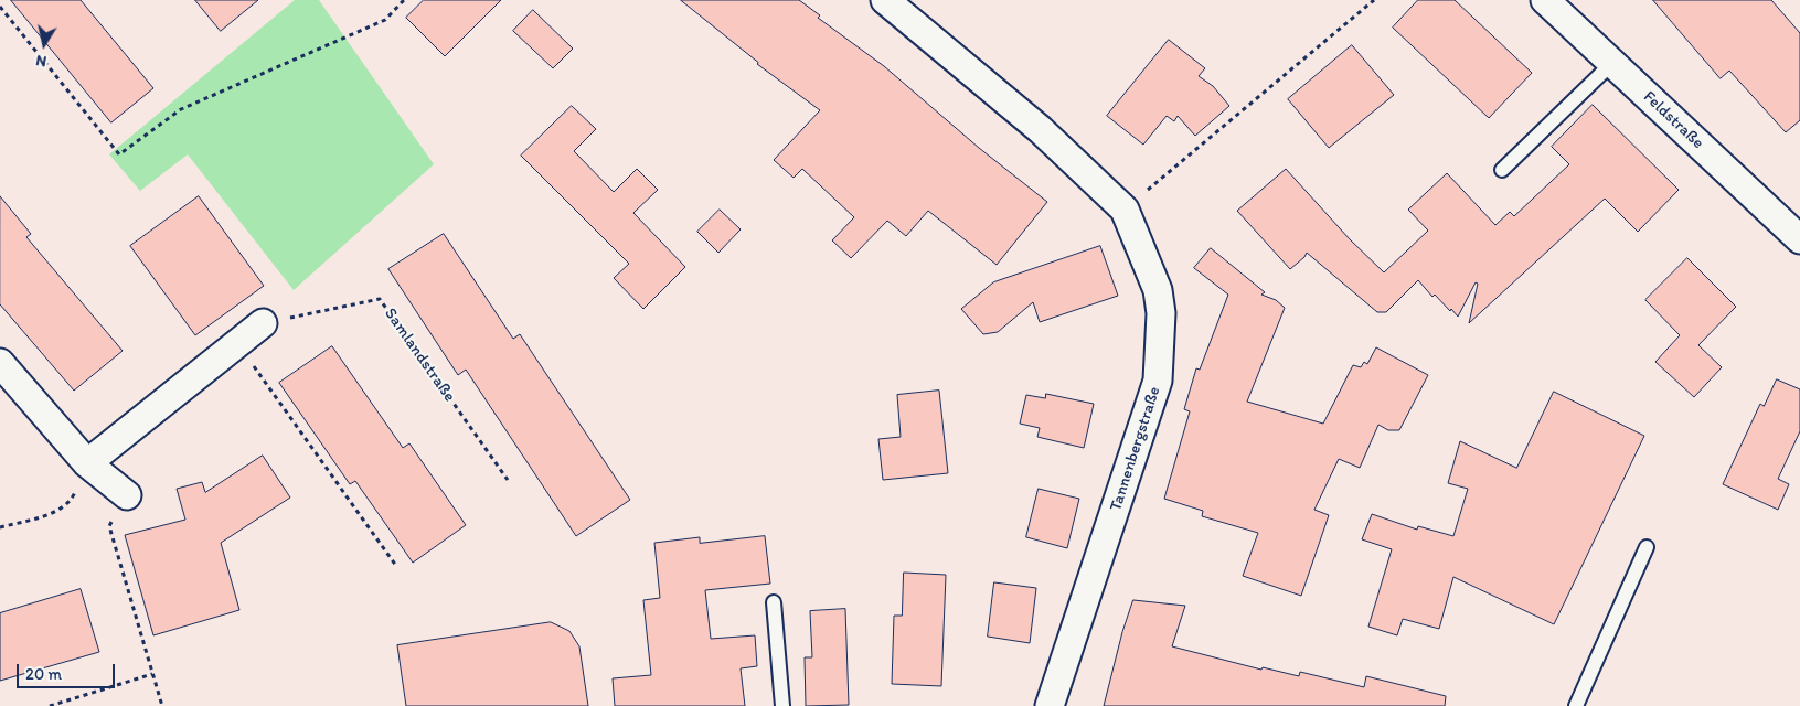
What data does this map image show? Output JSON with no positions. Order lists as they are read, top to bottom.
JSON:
{
  "streets": {
    "street": ["Feldstraße", "Tannenbergstraße"],
    "path": ["Samlandstraße"]
  },
  "scale_bar": "20 m",
  "north": "bottom"
}
